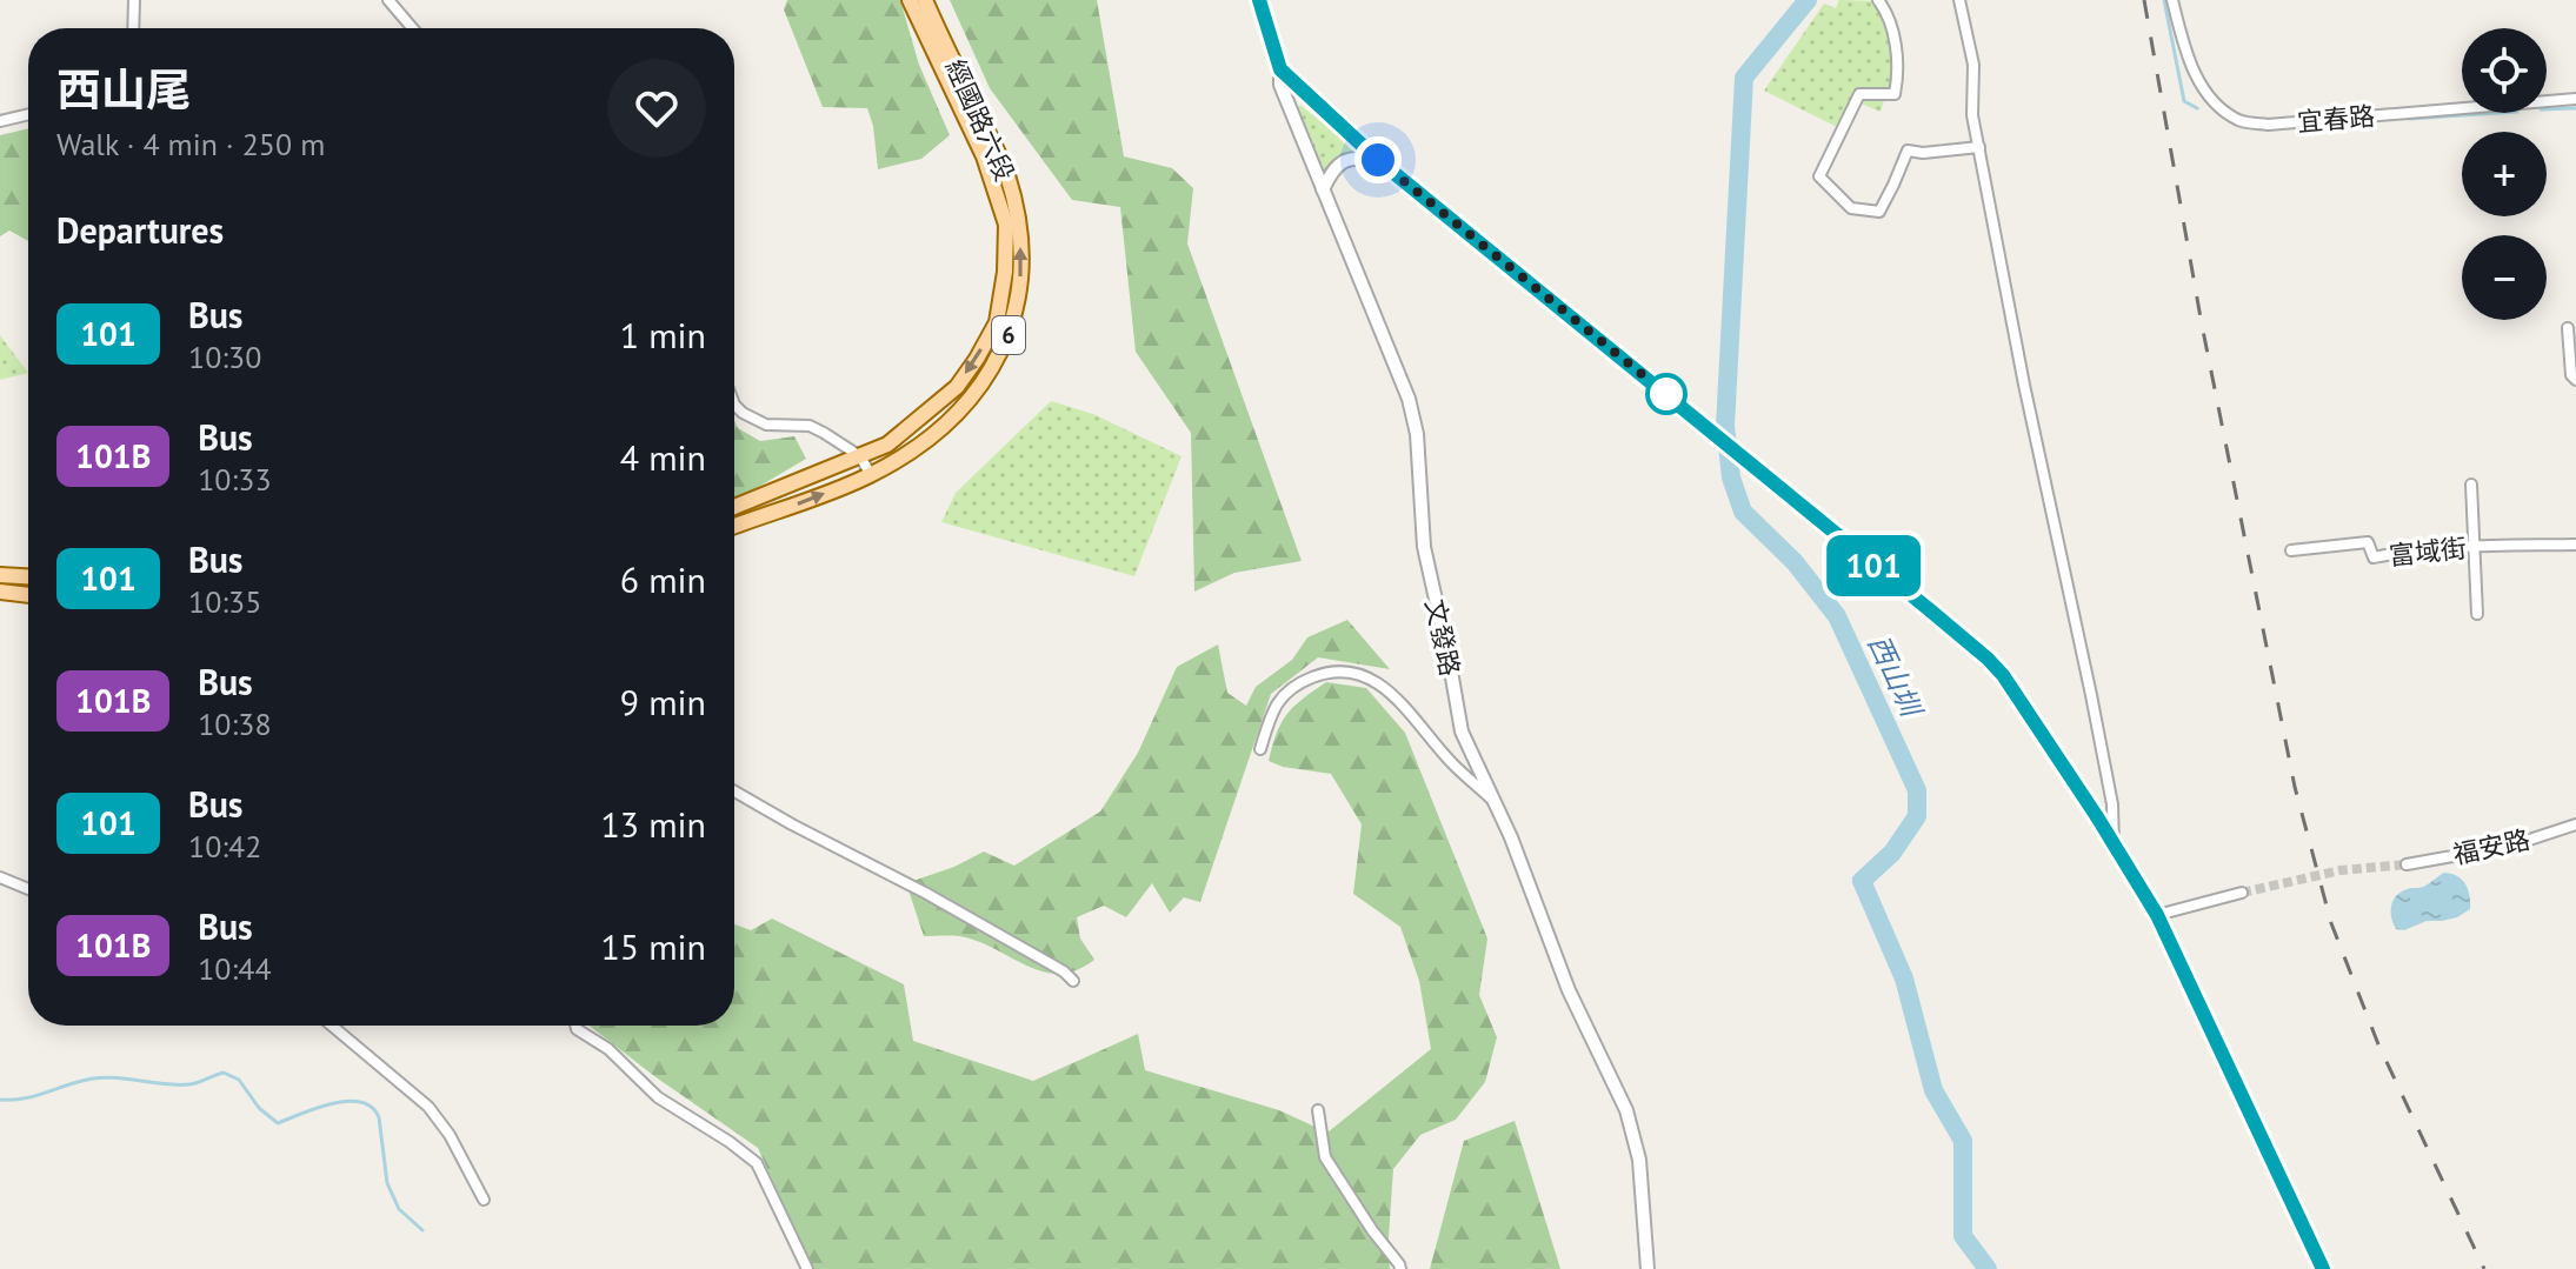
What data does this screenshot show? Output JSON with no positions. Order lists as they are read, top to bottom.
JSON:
{
  "streets": {
    "main road": ["經國路六段", "6"],
    "street": [
      "宜春路",
      "富域街",
      "文發路",
      "福安路"
    ]
  },
  "water": ["西山圳"],
  "lines": ["bus line 101"],
  "page": {
    "on_map": "101",
    "map_buttons": ["+", "−"],
    "heading": [
      ["西山尾", "Walk · 4 min · 250 m"],
      "Departures"
    ],
    "list": [
      {
        "mark": "101",
        "name": "Bus",
        "note": "10:30",
        "value": "1 min"
      },
      {
        "mark": "101B",
        "name": "Bus",
        "note": "10:33",
        "value": "4 min"
      },
      {
        "mark": "101",
        "name": "Bus",
        "note": "10:35",
        "value": "6 min"
      },
      {
        "mark": "101B",
        "name": "Bus",
        "note": "10:38",
        "value": "9 min"
      },
      {
        "mark": "101",
        "name": "Bus",
        "note": "10:42",
        "value": "13 min"
      },
      {
        "mark": "101B",
        "name": "Bus",
        "note": "10:44",
        "value": "15 min"
      }
    ]
  }
}
